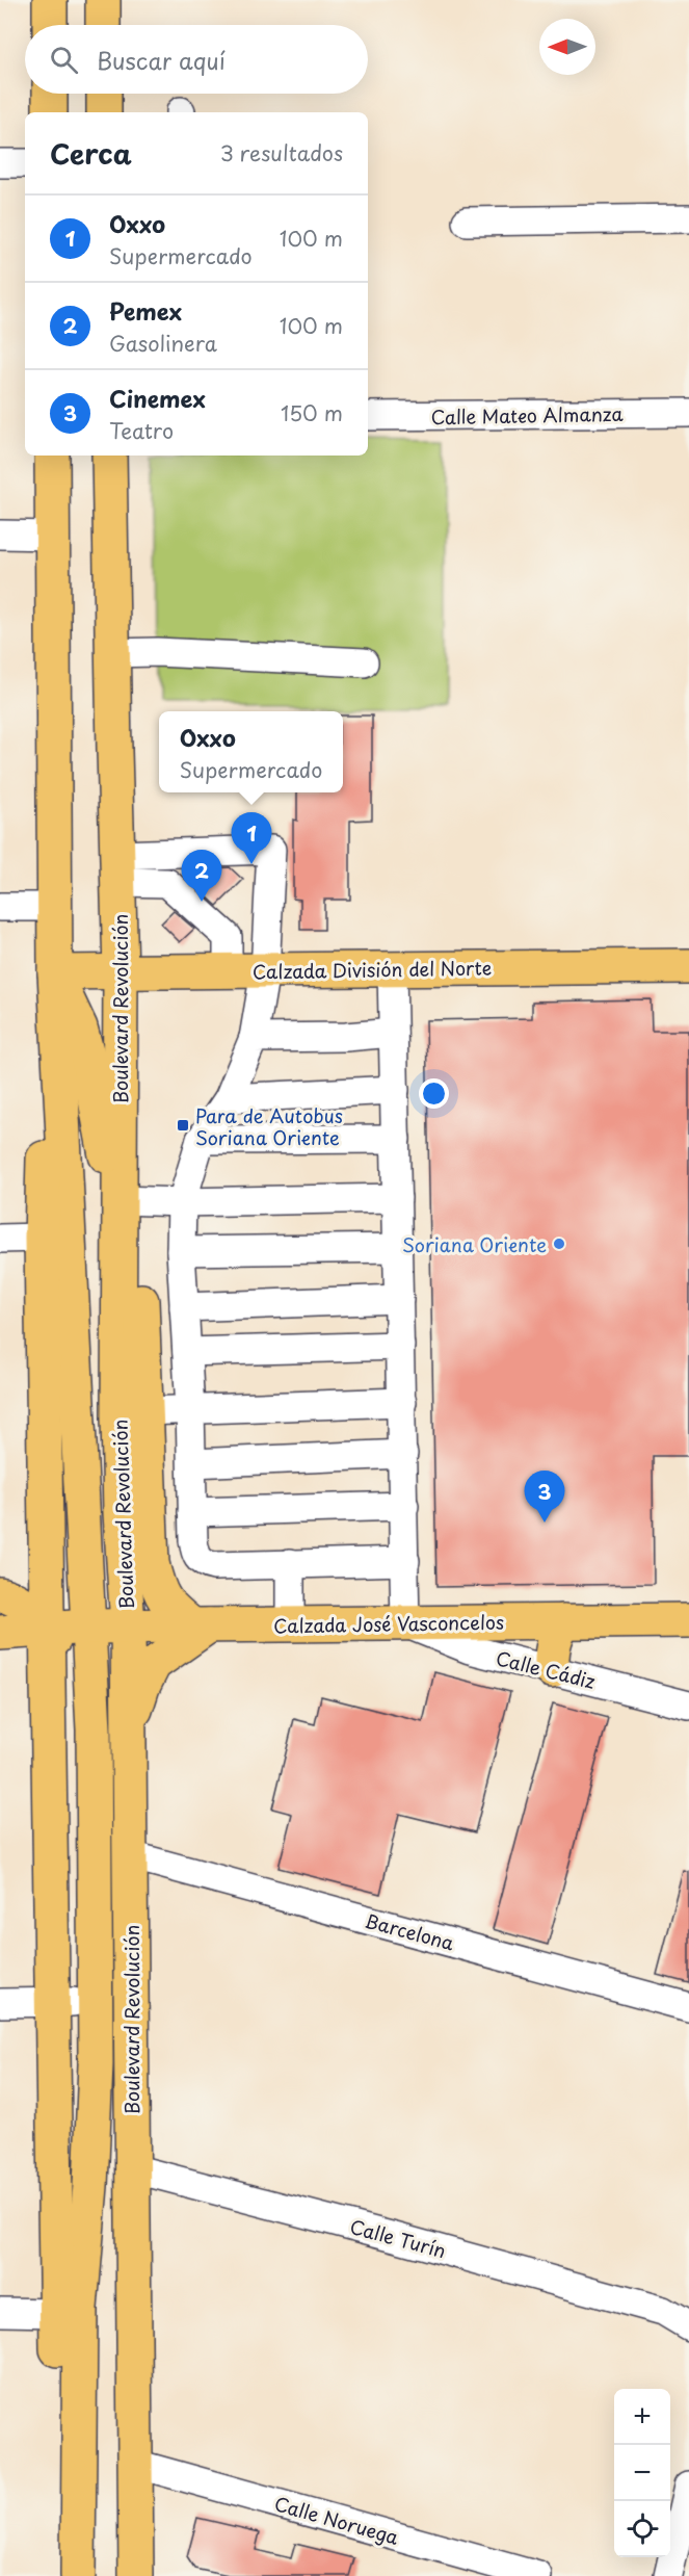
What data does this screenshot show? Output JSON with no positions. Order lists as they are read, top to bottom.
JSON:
{
  "streets": {
    "main road": ["Calzada División del Norte", "Boulevard Revolución", "Calzada José Vasconcelos"],
    "street": [
      "Calle Mateo Almanza",
      "Calle Cádiz",
      "Barcelona",
      "Calle Turín",
      "Calle Noruega"
    ]
  },
  "crossings": [
    ["Calzada División del Norte", "Boulevard Revolución"],
    ["Boulevard Revolución", "Calzada José Vasconcelos"],
    ["Boulevard Revolución", "Barcelona"],
    ["Boulevard Revolución", "Calle Turín"],
    ["Boulevard Revolución", "Calle Noruega"],
    ["Calzada José Vasconcelos", "Calle Cádiz"]
  ],
  "places": {
    "transit": ["Para de Autobus Soriana Oriente"],
    "other": ["Soriana Oriente"]
  },
  "north": "left",
  "page": {
    "search": "Buscar aquí",
    "heading": ["Cerca", "3 resultados"],
    "list": [
      {
        "mark": "1",
        "name": "Oxxo",
        "note": "Supermercado",
        "value": "100 m"
      },
      {
        "mark": "2",
        "name": "Pemex",
        "note": "Gasolinera",
        "value": "100 m"
      },
      {
        "mark": "3",
        "name": "Cinemex",
        "note": "Teatro",
        "value": "150 m"
      }
    ],
    "popup": ["Oxxo", "Supermercado"],
    "pins": ["1", "2", "3"],
    "map_buttons": ["+", "−"]
  }
}
